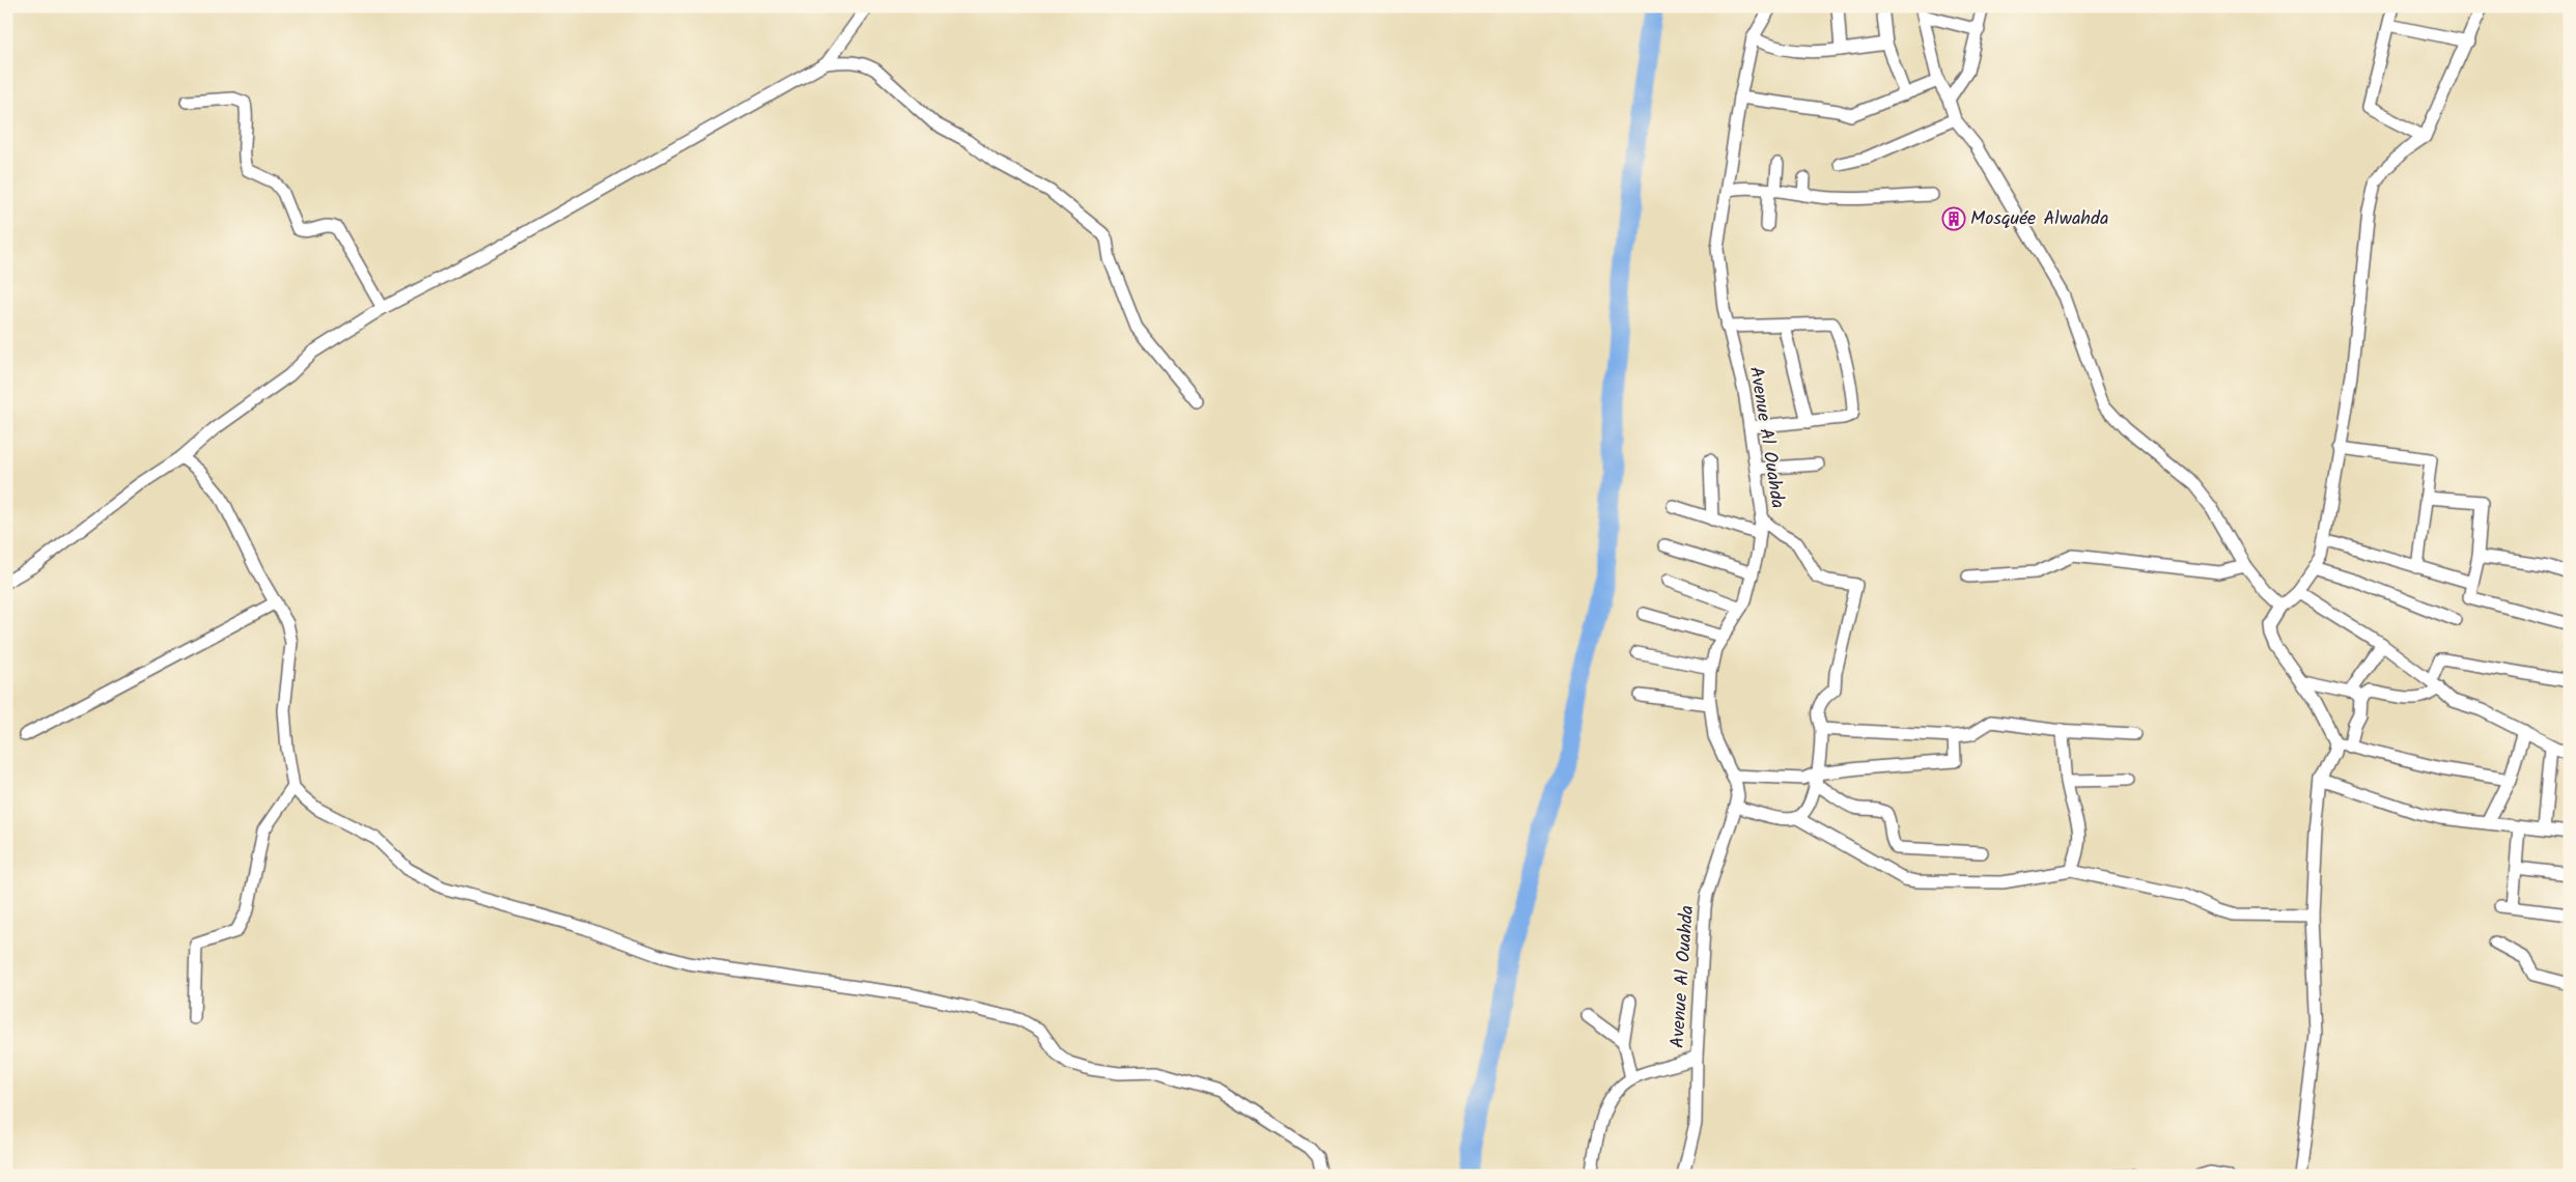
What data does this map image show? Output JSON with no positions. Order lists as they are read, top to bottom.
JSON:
{
  "streets": {
    "street": ["Avenue Al Ouahda"]
  },
  "places": {
    "building": ["Mosquée Alwahda"]
  }
}
